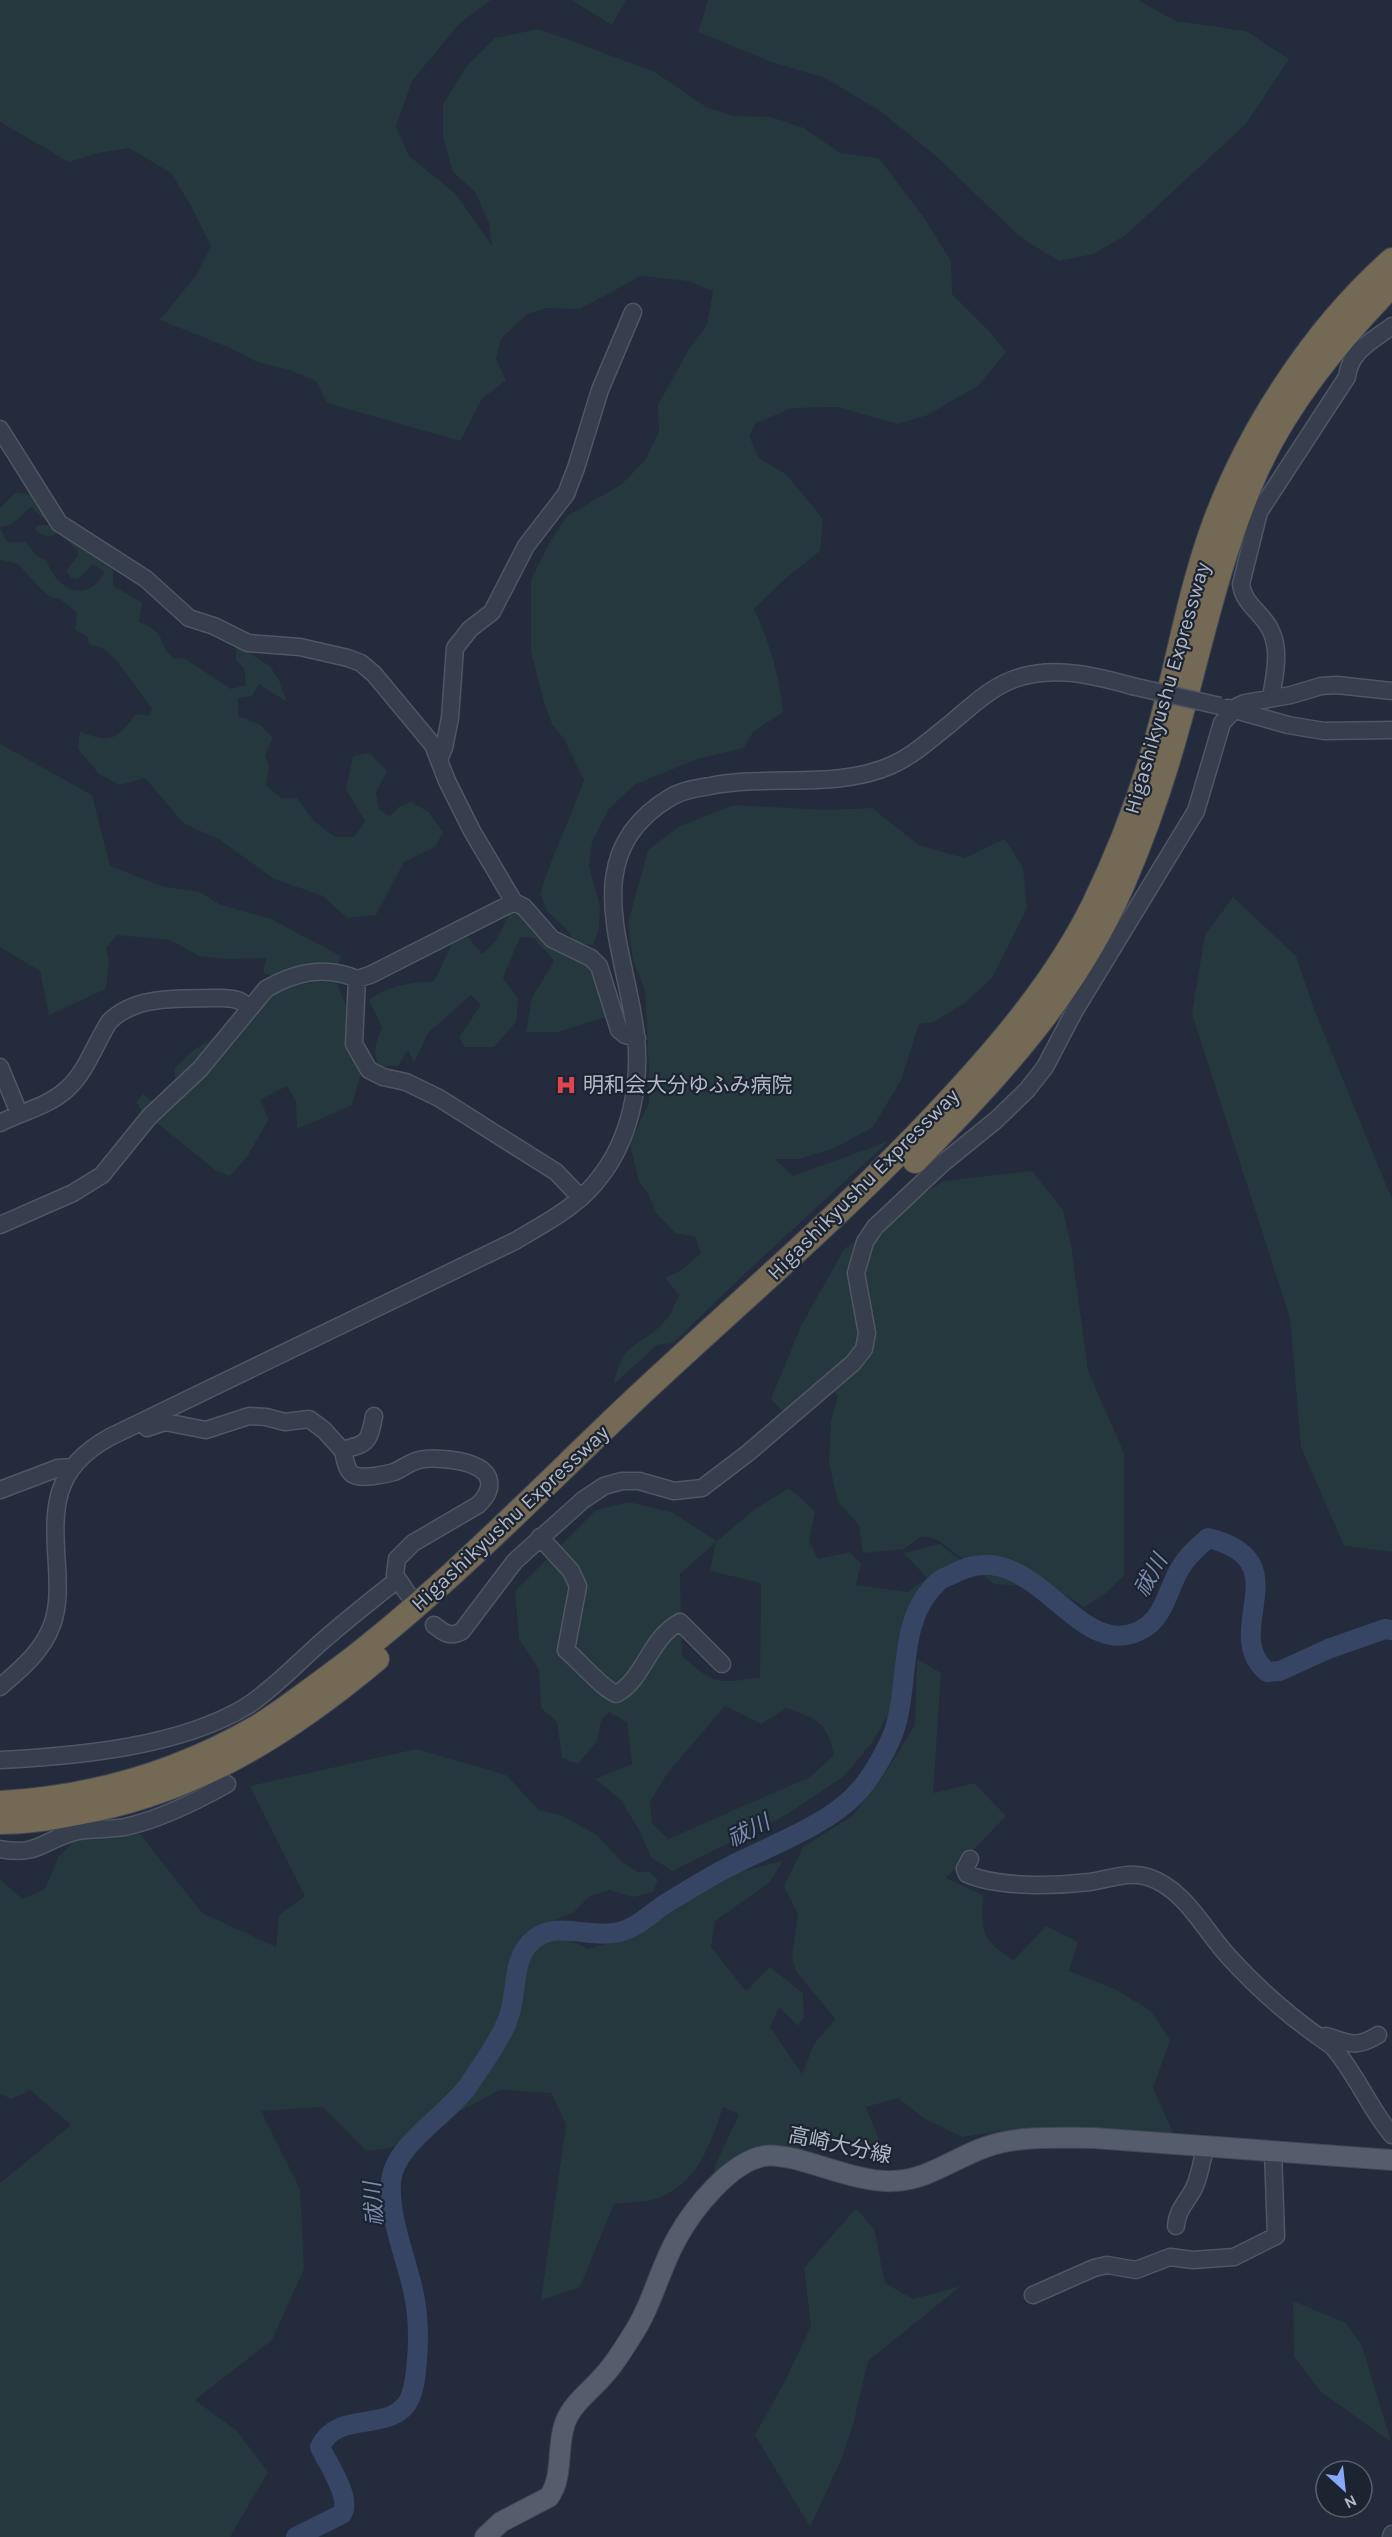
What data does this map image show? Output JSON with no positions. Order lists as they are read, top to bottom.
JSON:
{
  "streets": {
    "highway": ["Higashikyushu Expressway"],
    "main road": ["高崎大分線"]
  },
  "water": ["祓川"],
  "places": {
    "hospital": ["明和会大分ゆふみ病院"]
  },
  "north": "bottom right"
}
